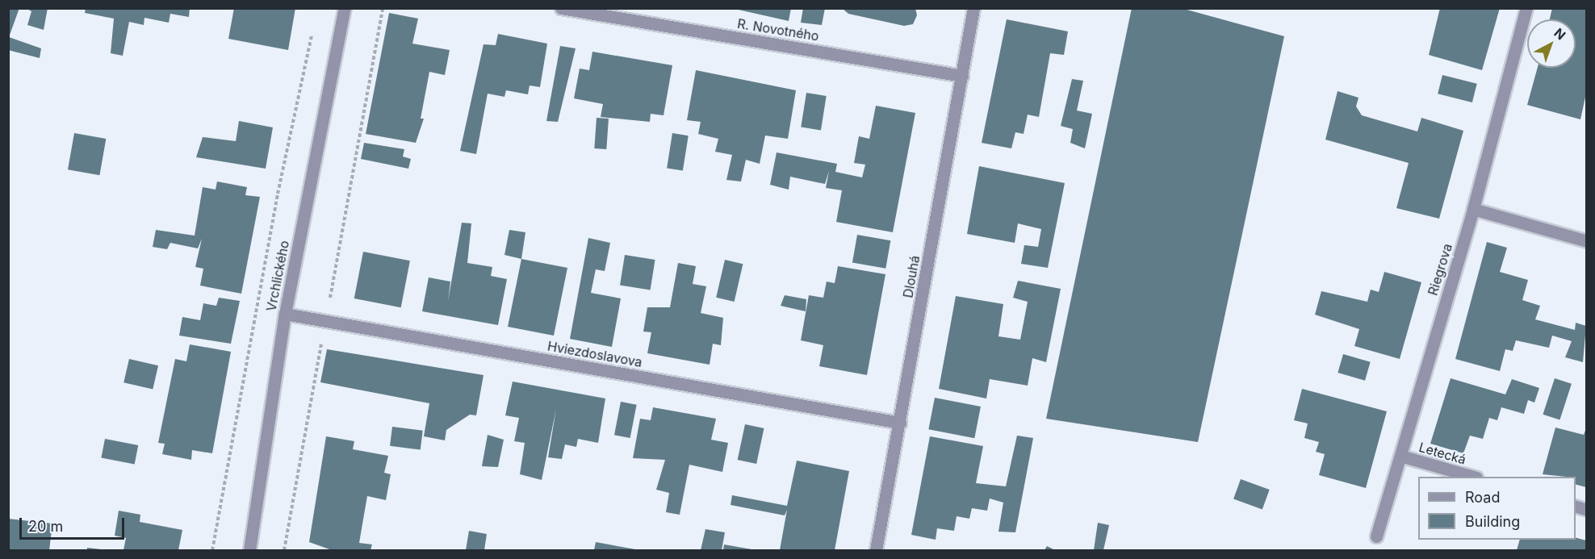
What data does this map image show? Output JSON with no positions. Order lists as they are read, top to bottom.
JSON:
{
  "streets": {
    "street": [
      "R. Novotného",
      "Riegrova",
      "Vrchlického",
      "Dlouhá",
      "Hviezdoslavova",
      "Letecká"
    ]
  },
  "crossings": [
    ["R. Novotného", "Dlouhá"],
    ["Riegrova", "Letecká"],
    ["Vrchlického", "Hviezdoslavova"],
    ["Dlouhá", "Hviezdoslavova"]
  ],
  "legend": ["Road", "Building"],
  "scale_bar": "20 m",
  "north": "top right"
}
